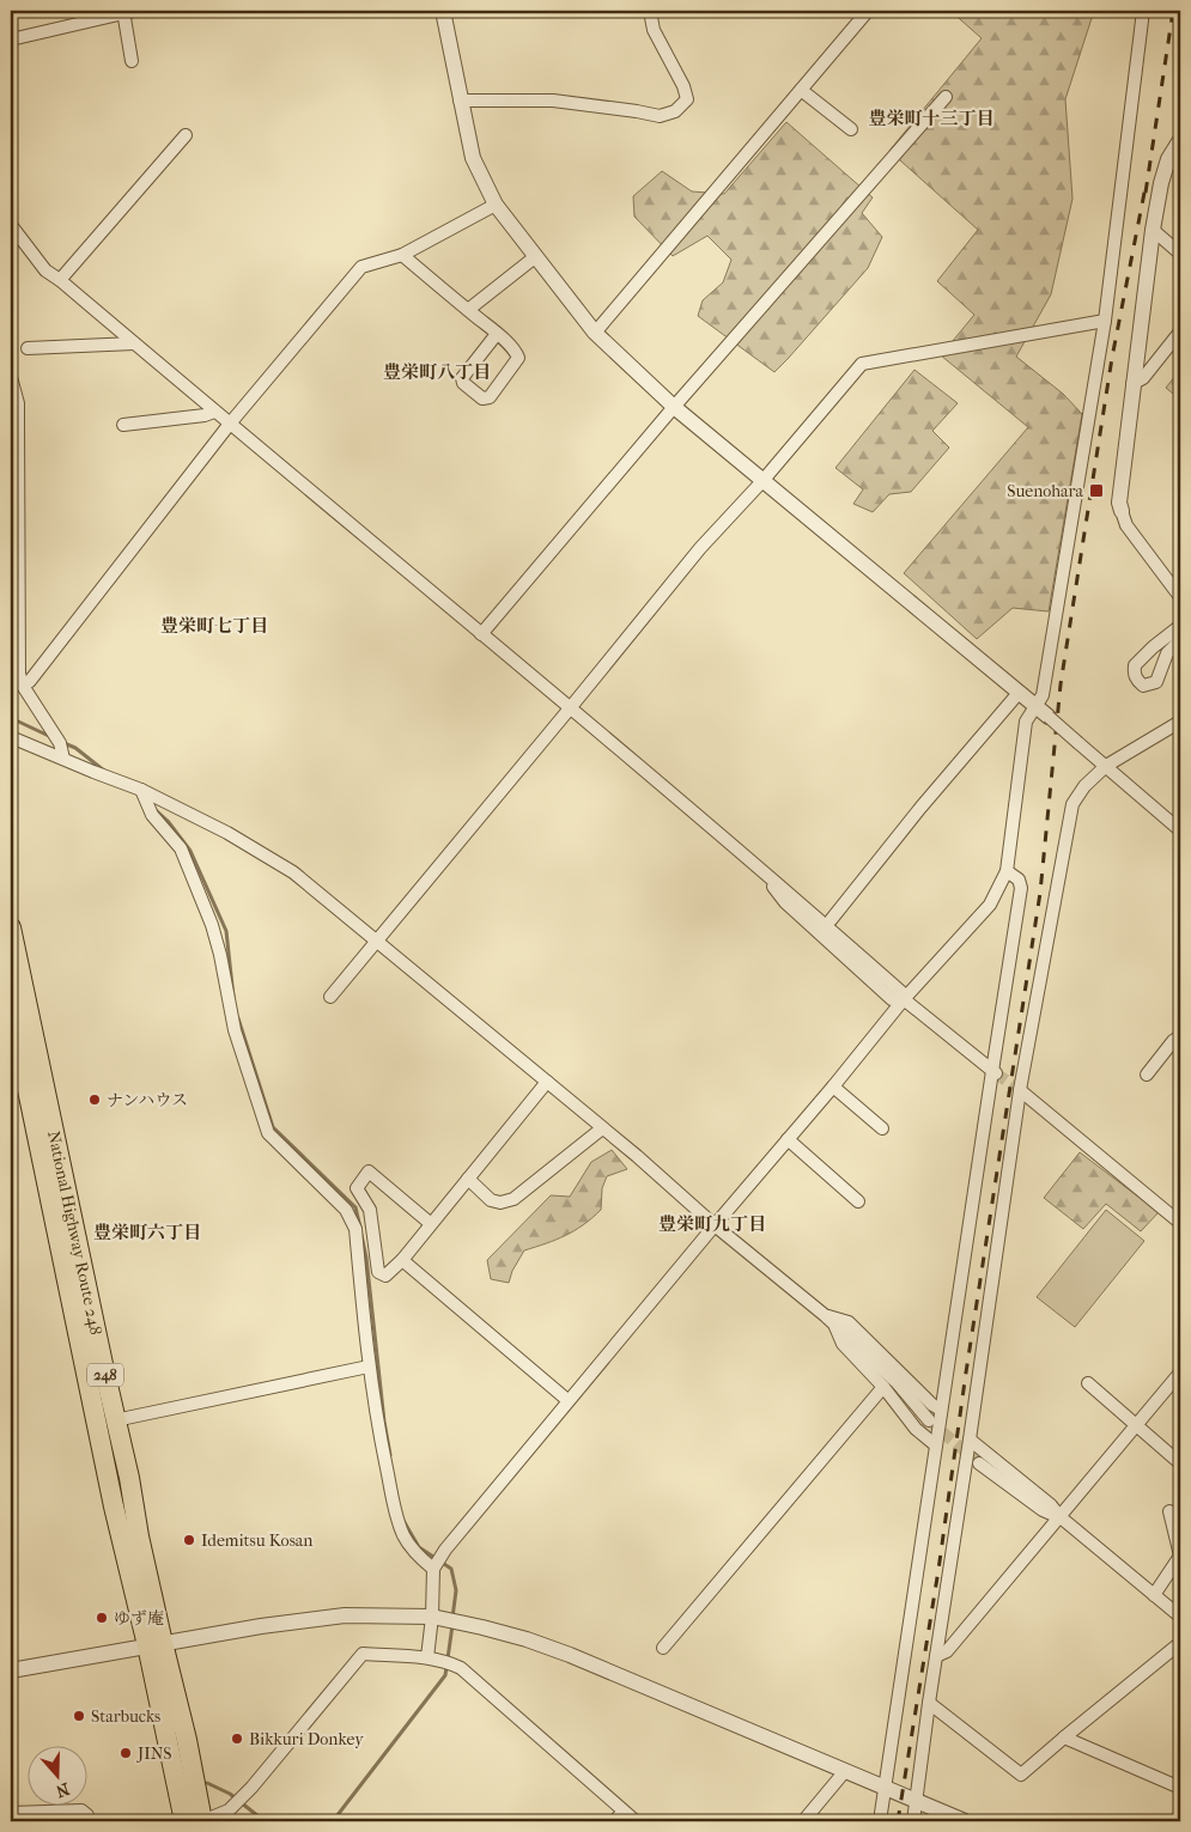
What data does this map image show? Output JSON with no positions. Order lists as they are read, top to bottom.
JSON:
{
  "streets": {
    "highway": ["National Highway Route 248", "248"]
  },
  "districts": [
    "豊栄町十三丁目",
    "豊栄町八丁目",
    "豊栄町七丁目",
    "豊栄町九丁目",
    "豊栄町六丁目"
  ],
  "places": {
    "transit": ["Suenohara"],
    "other": [
      "ナンハウス",
      "Idemitsu Kosan",
      "ゆず庵",
      "Starbucks",
      "Bikkuri Donkey",
      "JINS"
    ]
  },
  "north": "bottom"
}
